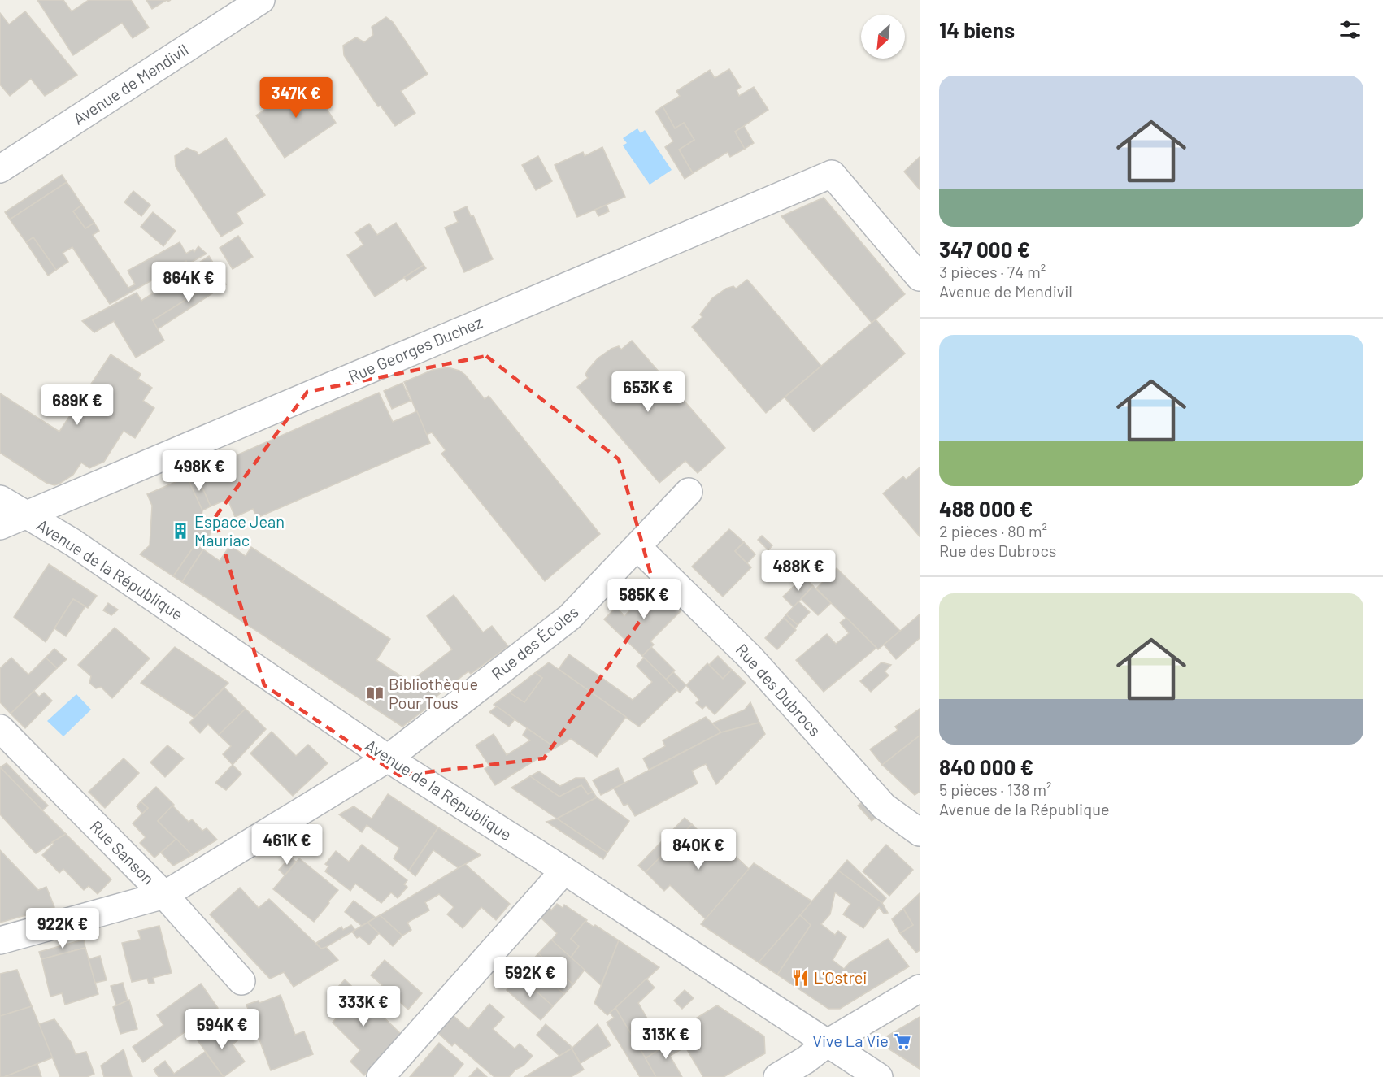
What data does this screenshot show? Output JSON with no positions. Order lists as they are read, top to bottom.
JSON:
{
  "streets": {
    "street": [
      "Avenue de Mendivil",
      "Rue Georges Duchez",
      "Avenue de la République",
      "Rue des Écoles",
      "Rue des Dubrocs",
      "Rue Sanson"
    ]
  },
  "crossings": [
    ["Rue Georges Duchez", "Avenue de la République"],
    ["Avenue de la République", "Rue des Écoles"],
    ["Rue des Écoles", "Rue des Dubrocs"],
    ["Rue des Écoles", "Rue Sanson"]
  ],
  "places": {
    "building": ["Espace Jean Mauriac"],
    "library": ["Bibliothèque Pour Tous"],
    "restaurant": ["L'Ostrei"],
    "supermarket": ["Vive La Vie"]
  },
  "north": "bottom left",
  "page": {
    "heading": "14 biens",
    "list": [
      {
        "name": "347 000 €",
        "note": "3 pièces · 74 m² · Avenue de Mendivil"
      },
      {
        "name": "488 000 €",
        "note": "2 pièces · 80 m² · Rue des Dubrocs"
      },
      {
        "name": "840 000 €",
        "note": "5 pièces · 138 m² · Avenue de la République"
      }
    ],
    "price": [
      "347K €",
      "864K €",
      "653K €",
      "689K €",
      "498K €",
      "488K €",
      "585K €",
      "461K €",
      "840K €",
      "922K €",
      "592K €",
      "333K €",
      "594K €",
      "313K €"
    ]
  }
}
